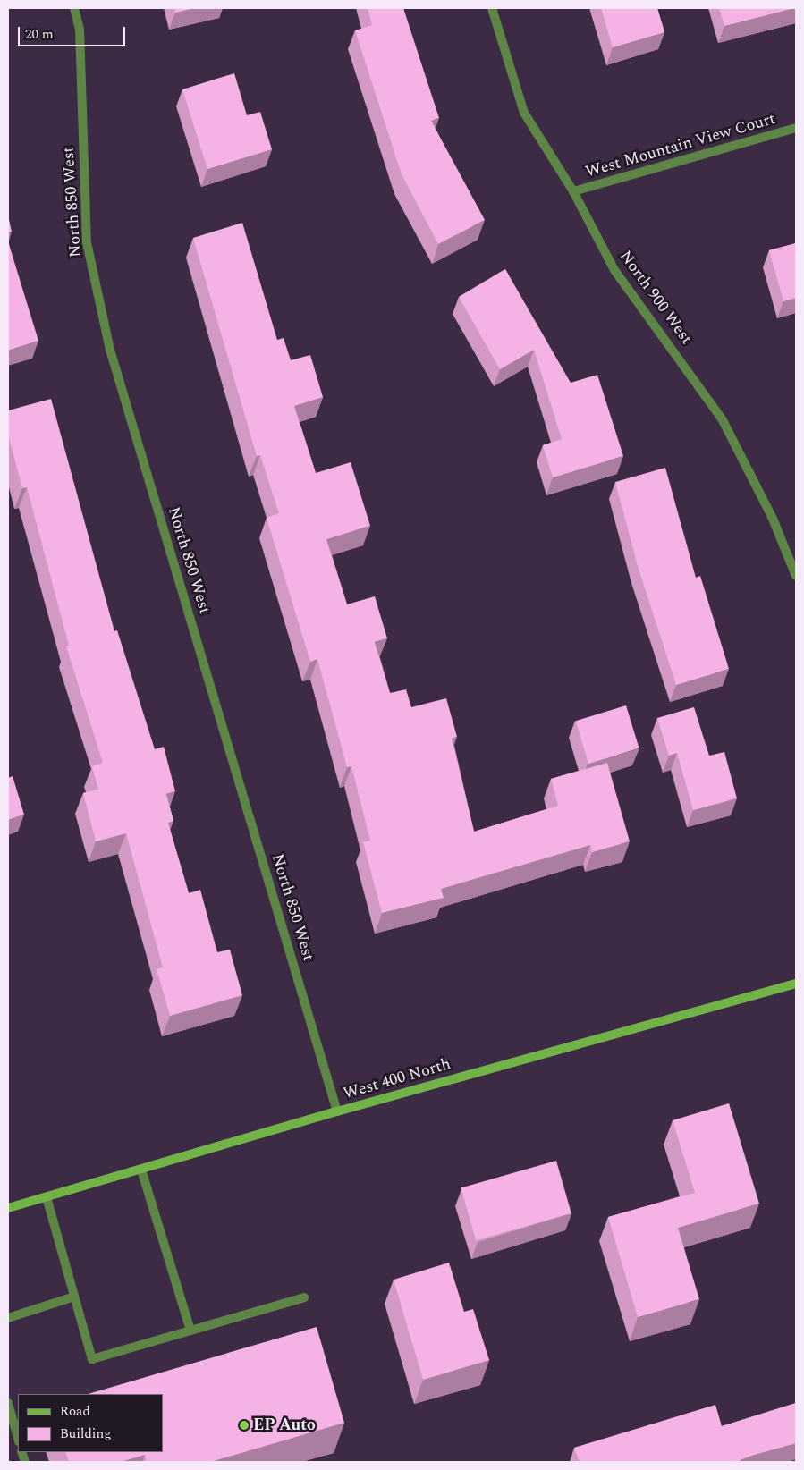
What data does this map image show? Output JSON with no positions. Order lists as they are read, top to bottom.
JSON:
{
  "streets": {
    "main road": ["West 400 North"],
    "street": ["West Mountain View Court", "North 850 West", "North 900 West"]
  },
  "crossings": [
    ["West Mountain View Court", "North 900 West"],
    ["North 850 West", "West 400 North"]
  ],
  "places": ["EP Auto"],
  "legend": ["Road", "Building"],
  "scale_bar": "20 m"
}
